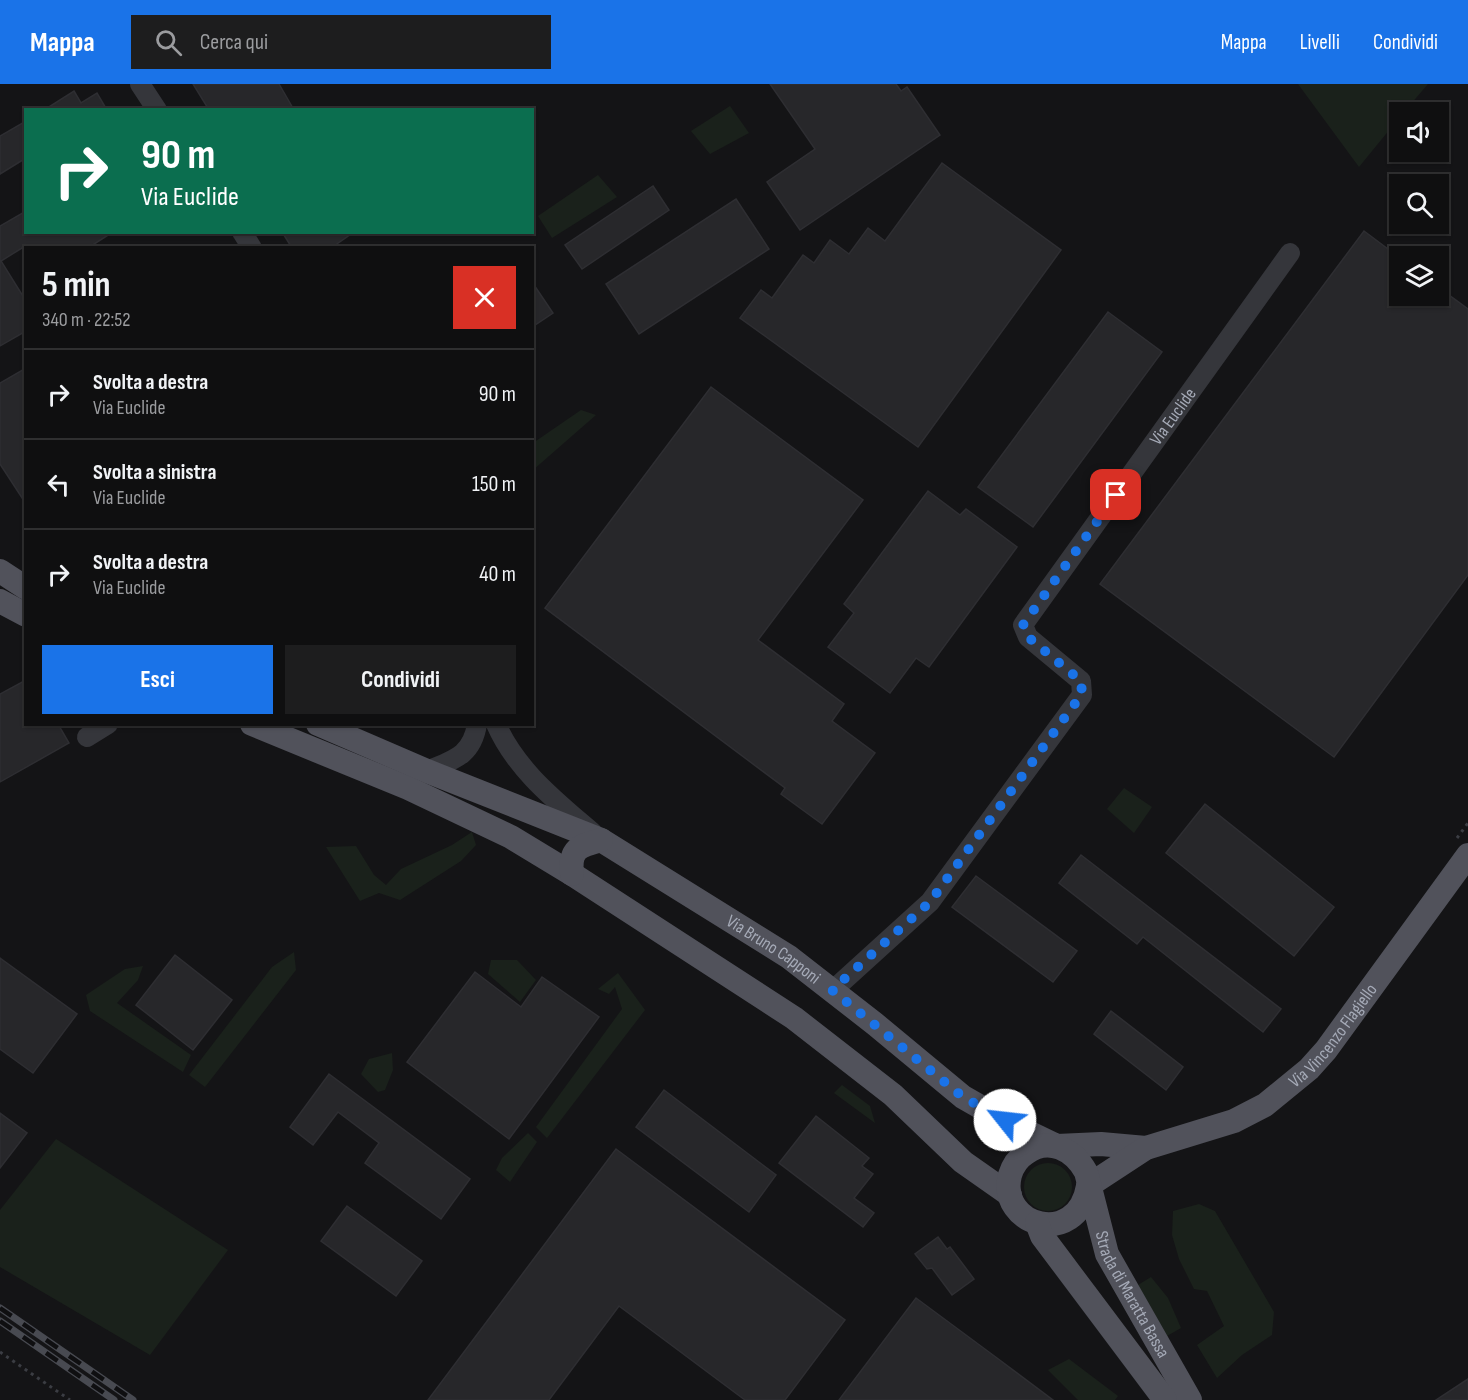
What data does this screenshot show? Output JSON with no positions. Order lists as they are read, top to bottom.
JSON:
{
  "streets": {
    "main road": ["Via Bruno Capponi", "Via Vincenzo Flagiello", "Strada di Maratta Bassa"],
    "street": ["Via Euclide"]
  },
  "crossings": [
    ["Via Euclide", "Via Bruno Capponi"],
    ["Via Bruno Capponi", "Via Vincenzo Flagiello"],
    ["Via Bruno Capponi", "Strada di Maratta Bassa"],
    ["Via Vincenzo Flagiello", "Strada di Maratta Bassa"]
  ],
  "page": {
    "header": "Mappa",
    "search": "Cerca qui",
    "nav": ["Mappa", "Livelli", "Condividi"],
    "turn": ["90 m", "Via Euclide"],
    "heading": ["5 min", "340 m · 22:52"],
    "list": [
      {
        "name": "Svolta a destra",
        "note": "Via Euclide",
        "value": "90 m"
      },
      {
        "name": "Svolta a sinistra",
        "note": "Via Euclide",
        "value": "150 m"
      },
      {
        "name": "Svolta a destra",
        "note": "Via Euclide",
        "value": "40 m"
      }
    ],
    "buttons": ["Esci", "Condividi"]
  }
}
